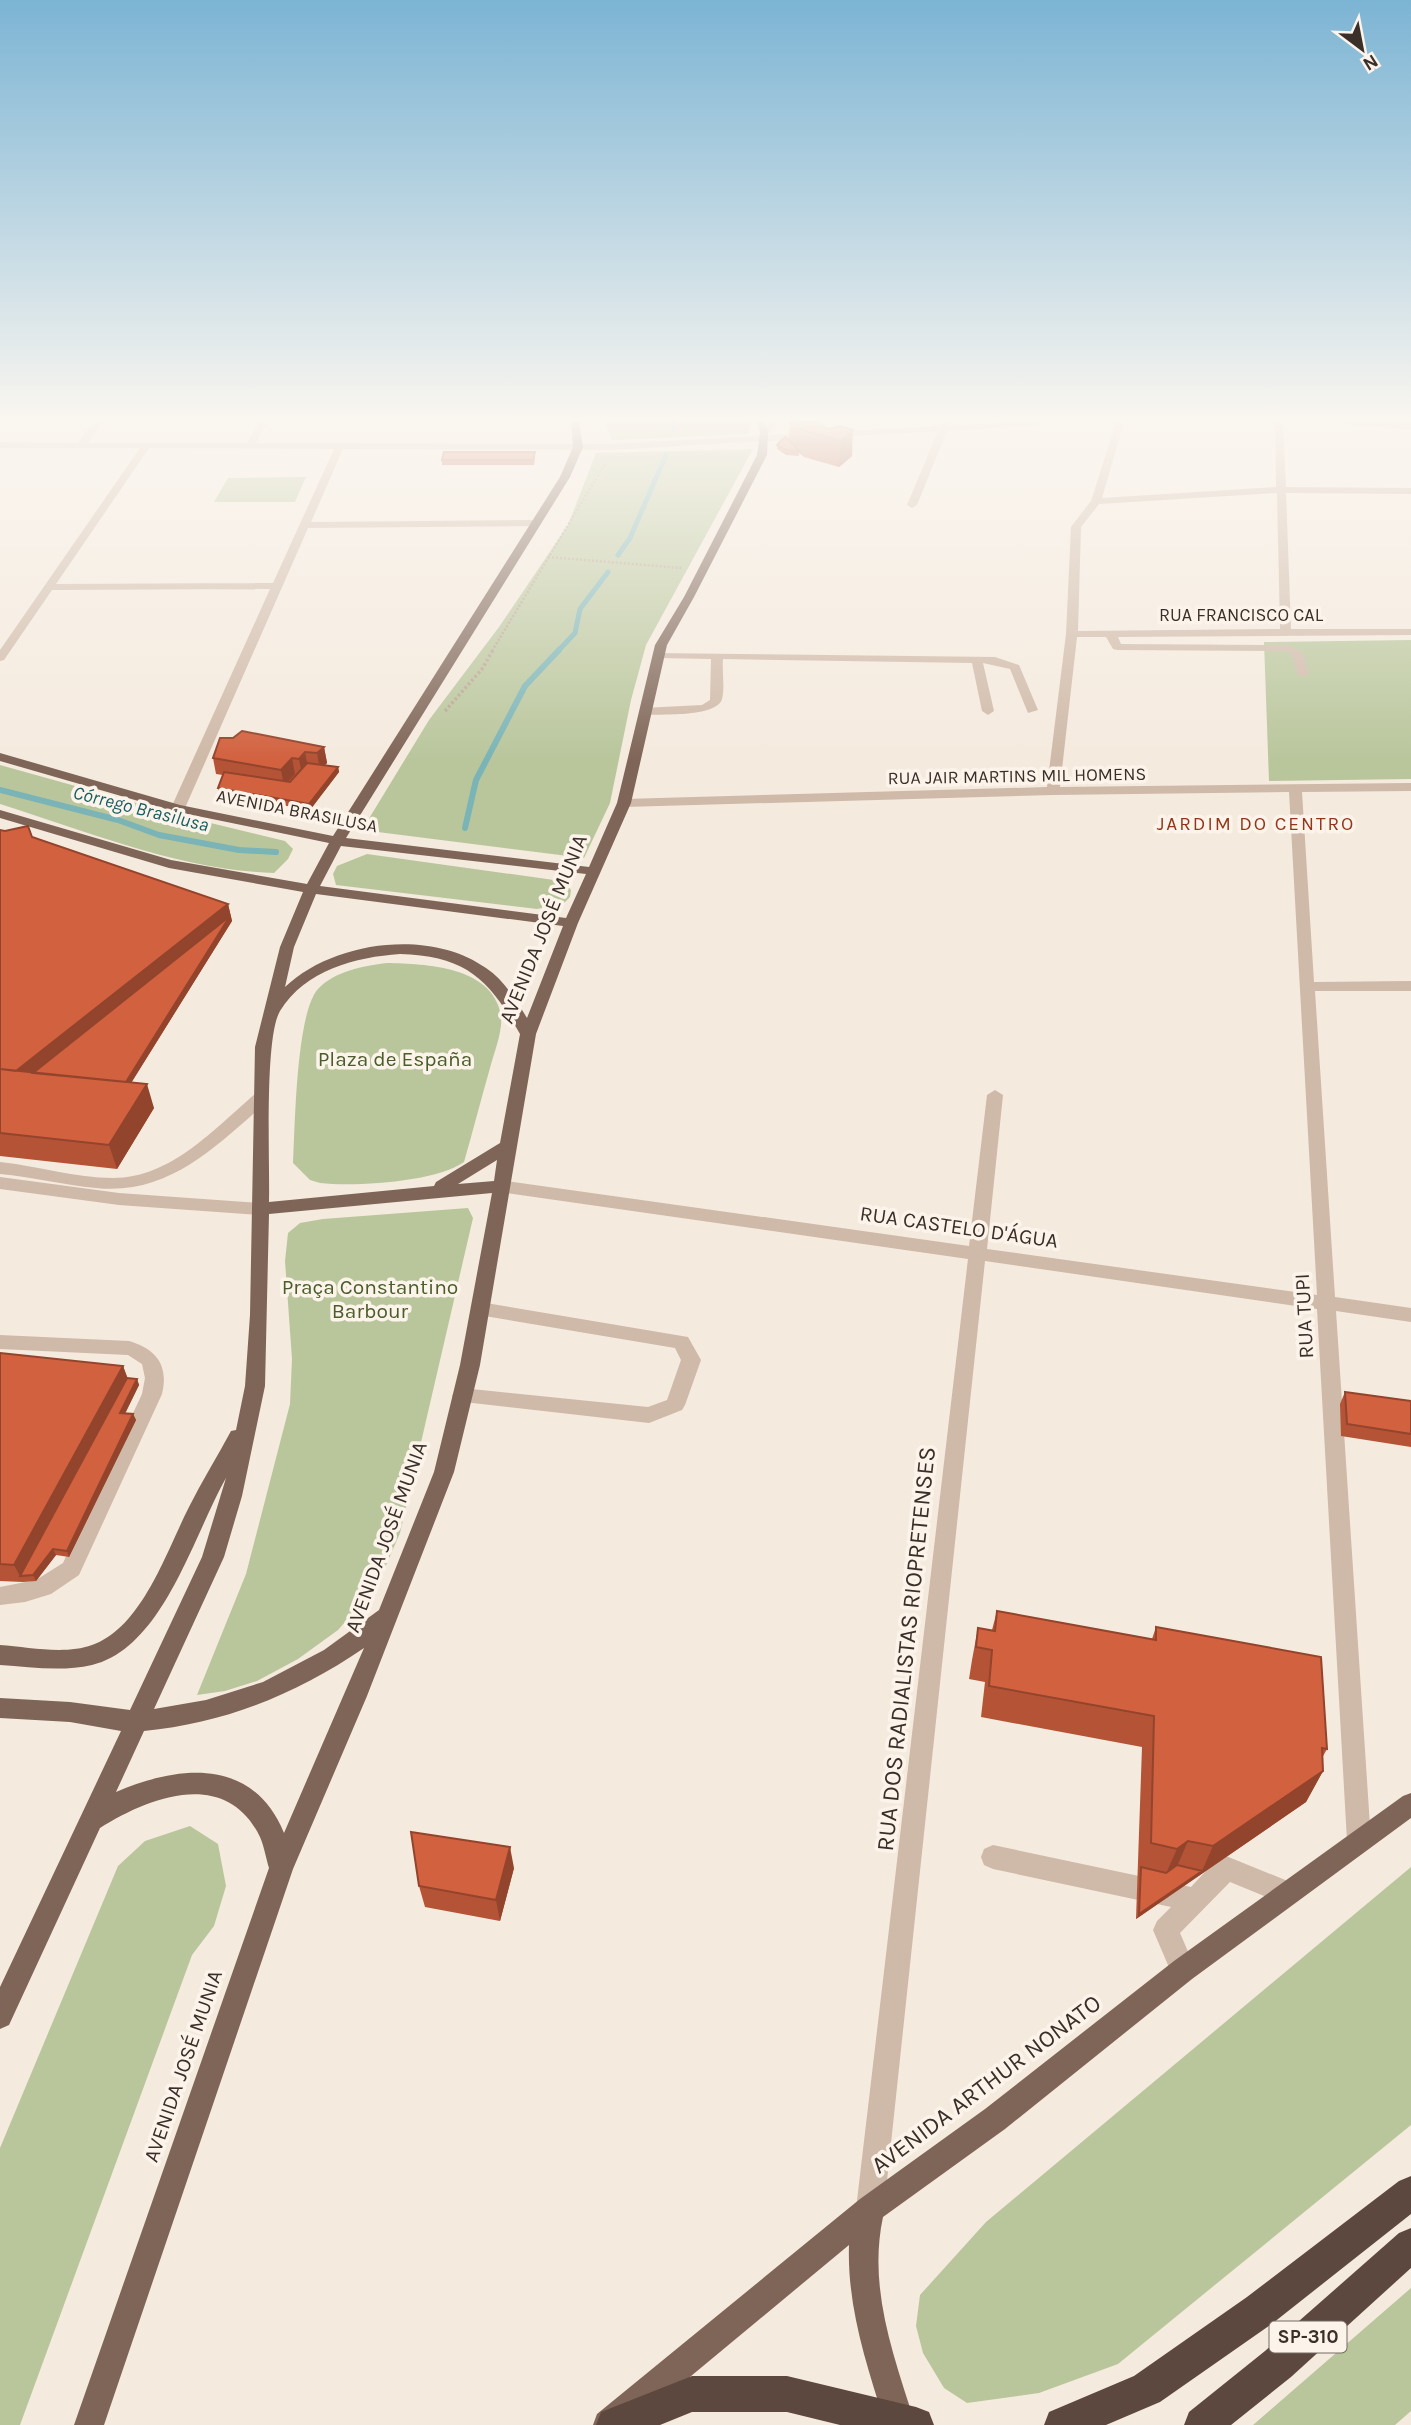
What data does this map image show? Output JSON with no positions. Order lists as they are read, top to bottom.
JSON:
{
  "streets": {
    "highway": ["SP-310"],
    "main road": ["AVENIDA BRASILUSA", "AVENIDA JOSÉ MUNIA", "AVENIDA ARTHUR NONATO"],
    "street": [
      "RUA FRANCISCO CAL",
      "RUA JAIR MARTINS MIL HOMENS",
      "RUA CASTELO D'ÁGUA",
      "RUA TUPI",
      "RUA DOS RADIALISTAS RIOPRETENSES"
    ]
  },
  "crossings": [
    ["RUA JAIR MARTINS MIL HOMENS", "AVENIDA JOSÉ MUNIA"],
    ["RUA JAIR MARTINS MIL HOMENS", "RUA TUPI"],
    ["AVENIDA BRASILUSA", "AVENIDA JOSÉ MUNIA"],
    ["AVENIDA JOSÉ MUNIA", "RUA CASTELO D'ÁGUA"],
    ["RUA CASTELO D'ÁGUA", "RUA TUPI"],
    ["RUA CASTELO D'ÁGUA", "RUA DOS RADIALISTAS RIOPRETENSES"],
    ["RUA TUPI", "AVENIDA ARTHUR NONATO"],
    ["RUA DOS RADIALISTAS RIOPRETENSES", "AVENIDA ARTHUR NONATO"]
  ],
  "districts": ["JARDIM DO CENTRO"],
  "water": ["Córrego Brasilusa"],
  "parks": ["Plaza de España", "Praça Constantino Barbour"],
  "north": "bottom right"
}
